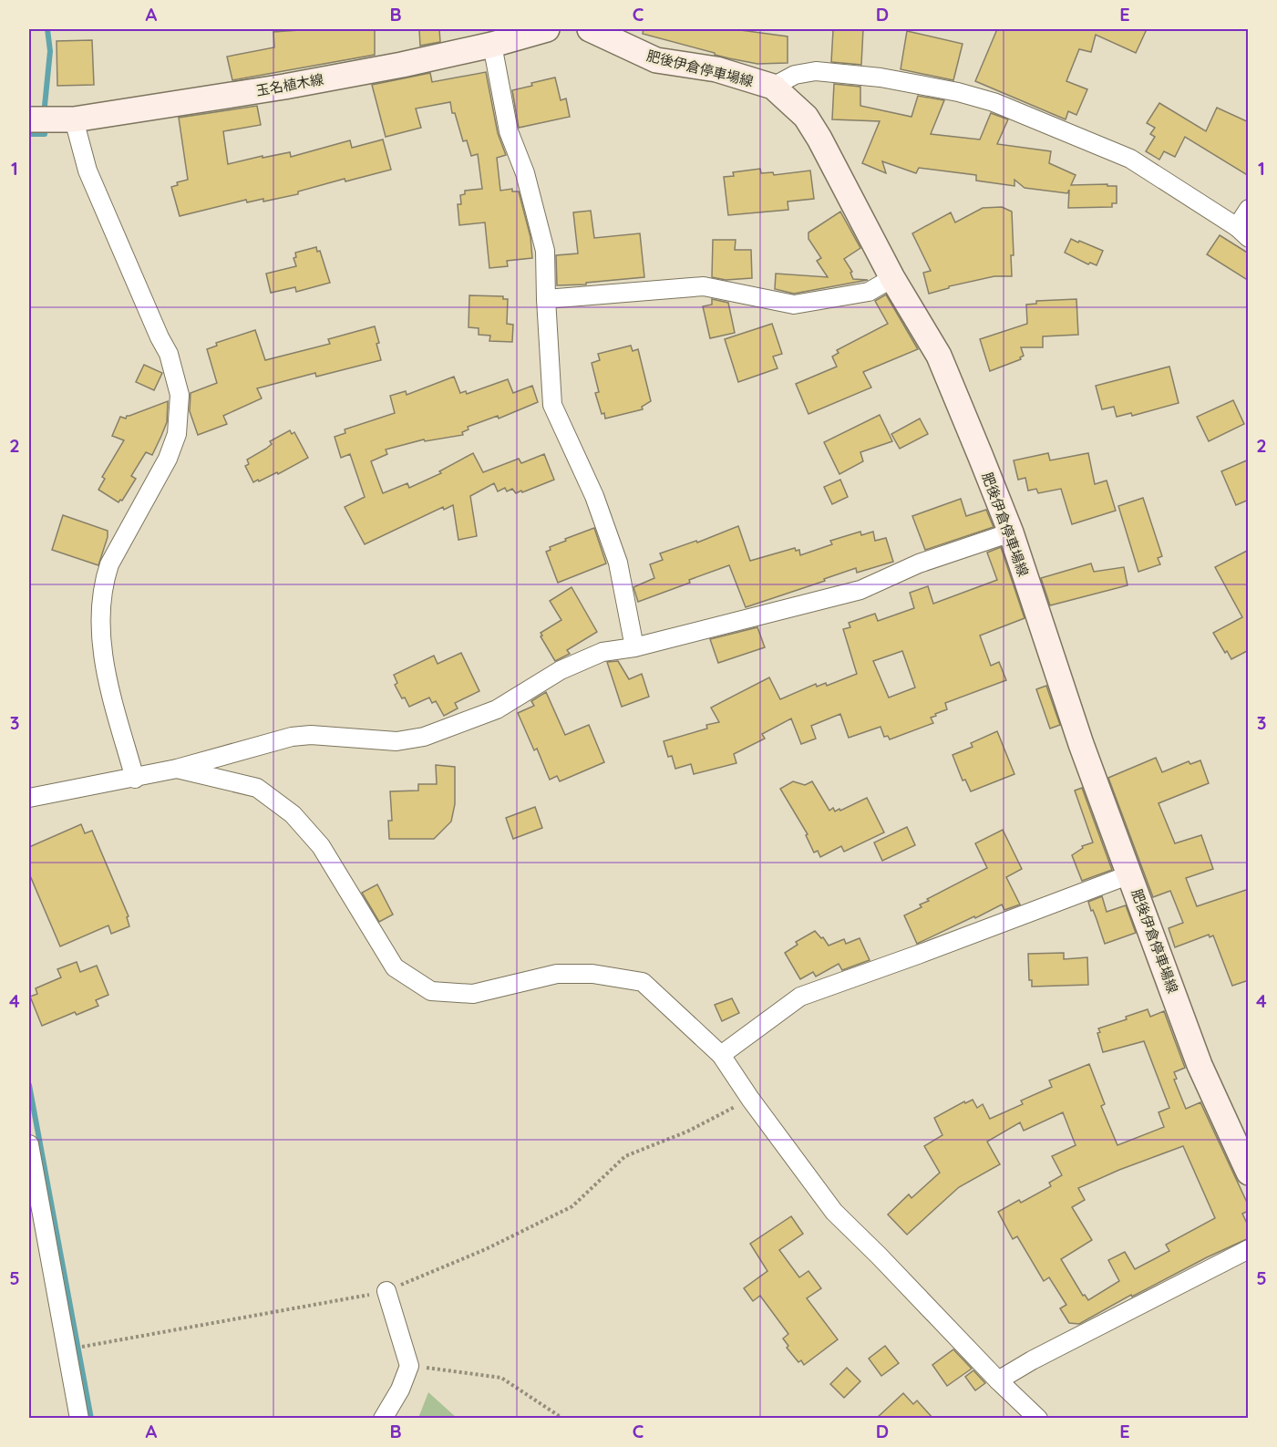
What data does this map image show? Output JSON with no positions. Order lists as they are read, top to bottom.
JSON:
{
  "streets": {
    "main road": ["肥後伊倉停車場線", "玉名植木線"]
  },
  "grid": {
    "columns": [
      "A",
      "B",
      "C",
      "D",
      "E"
    ],
    "rows": [
      "1",
      "2",
      "3",
      "4",
      "5"
    ]
  }
}
